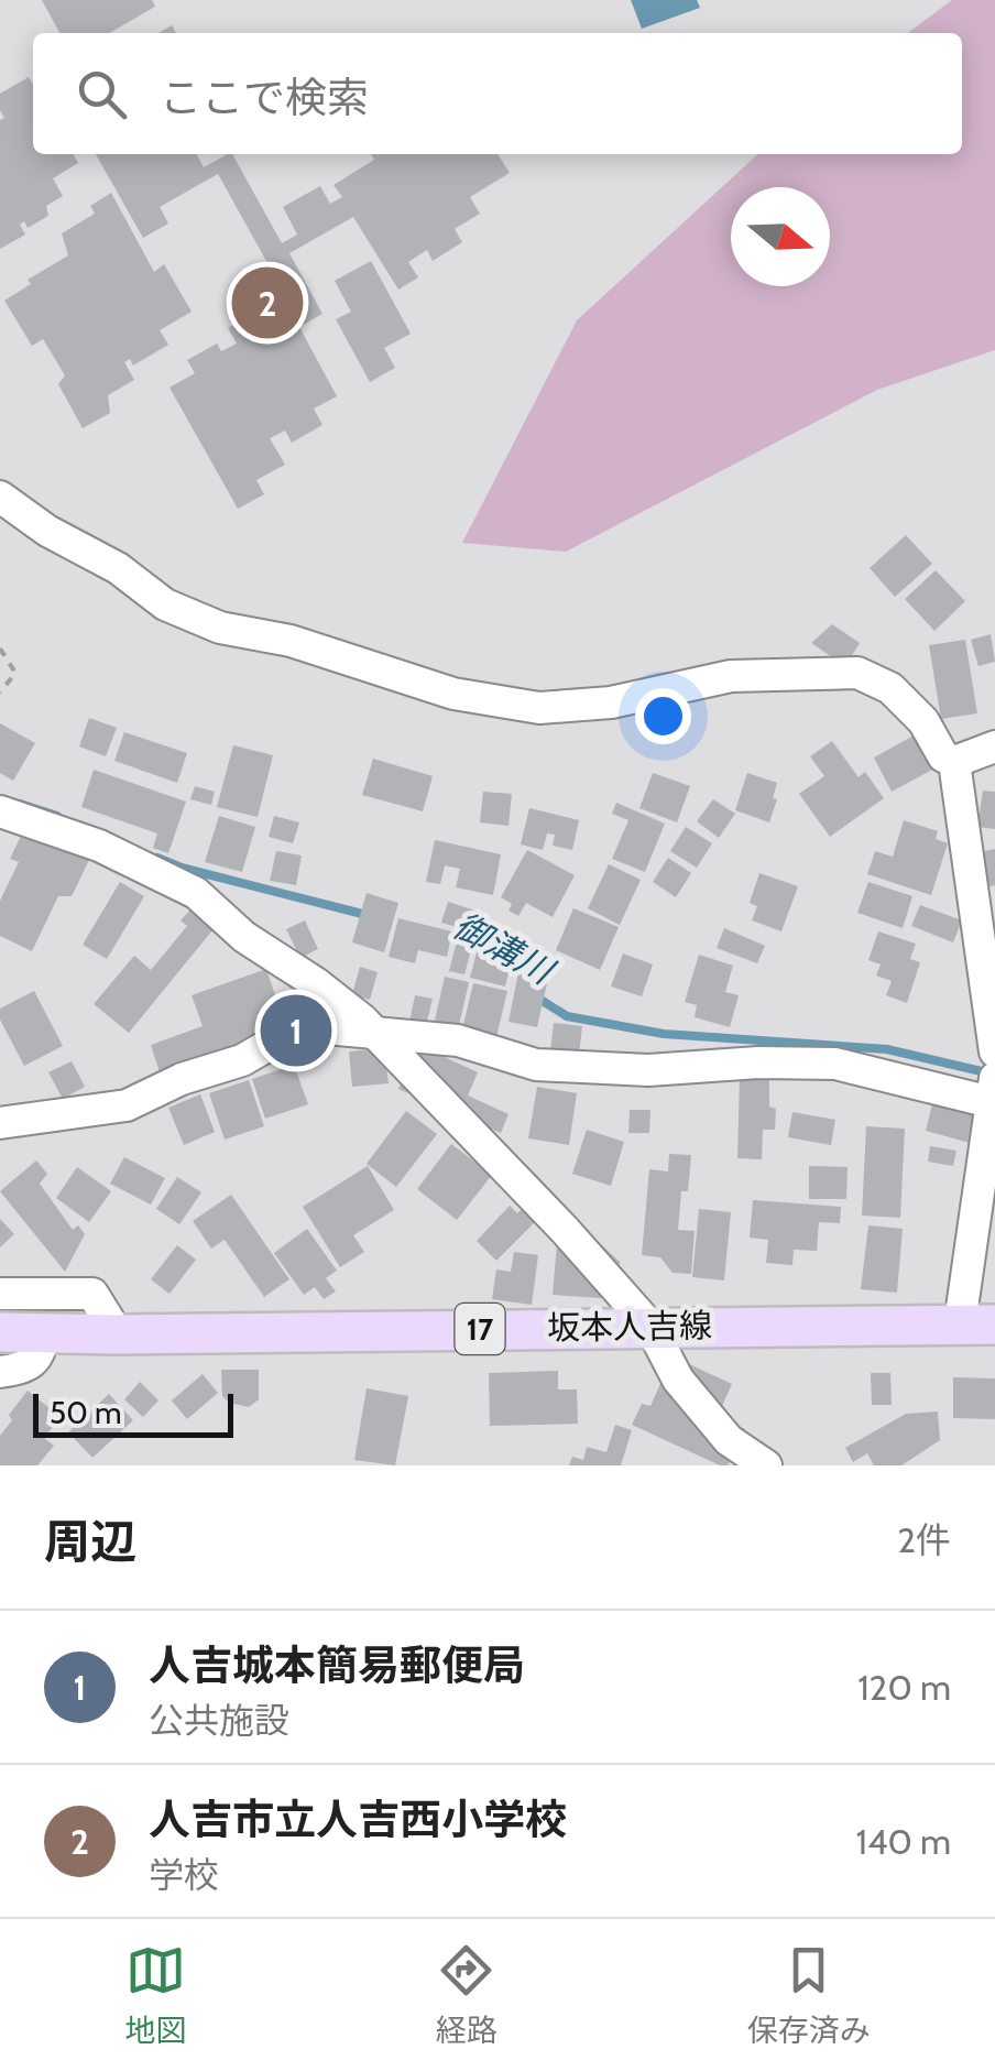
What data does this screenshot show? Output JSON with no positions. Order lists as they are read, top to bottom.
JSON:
{
  "streets": {
    "main road": ["坂本人吉線", "17"]
  },
  "water": ["御溝川"],
  "scale_bar": "50 m",
  "north": "right",
  "page": {
    "search": "ここで検索",
    "pins": ["2", "1"],
    "scale": "50 m",
    "heading": ["周辺", "2件"],
    "list": [
      {
        "mark": "1",
        "name": "人吉城本簡易郵便局",
        "note": "公共施設",
        "value": "120 m"
      },
      {
        "mark": "2",
        "name": "人吉市立人吉西小学校",
        "note": "学校",
        "value": "140 m"
      }
    ],
    "nav": ["地図", "経路", "保存済み"]
  }
}
